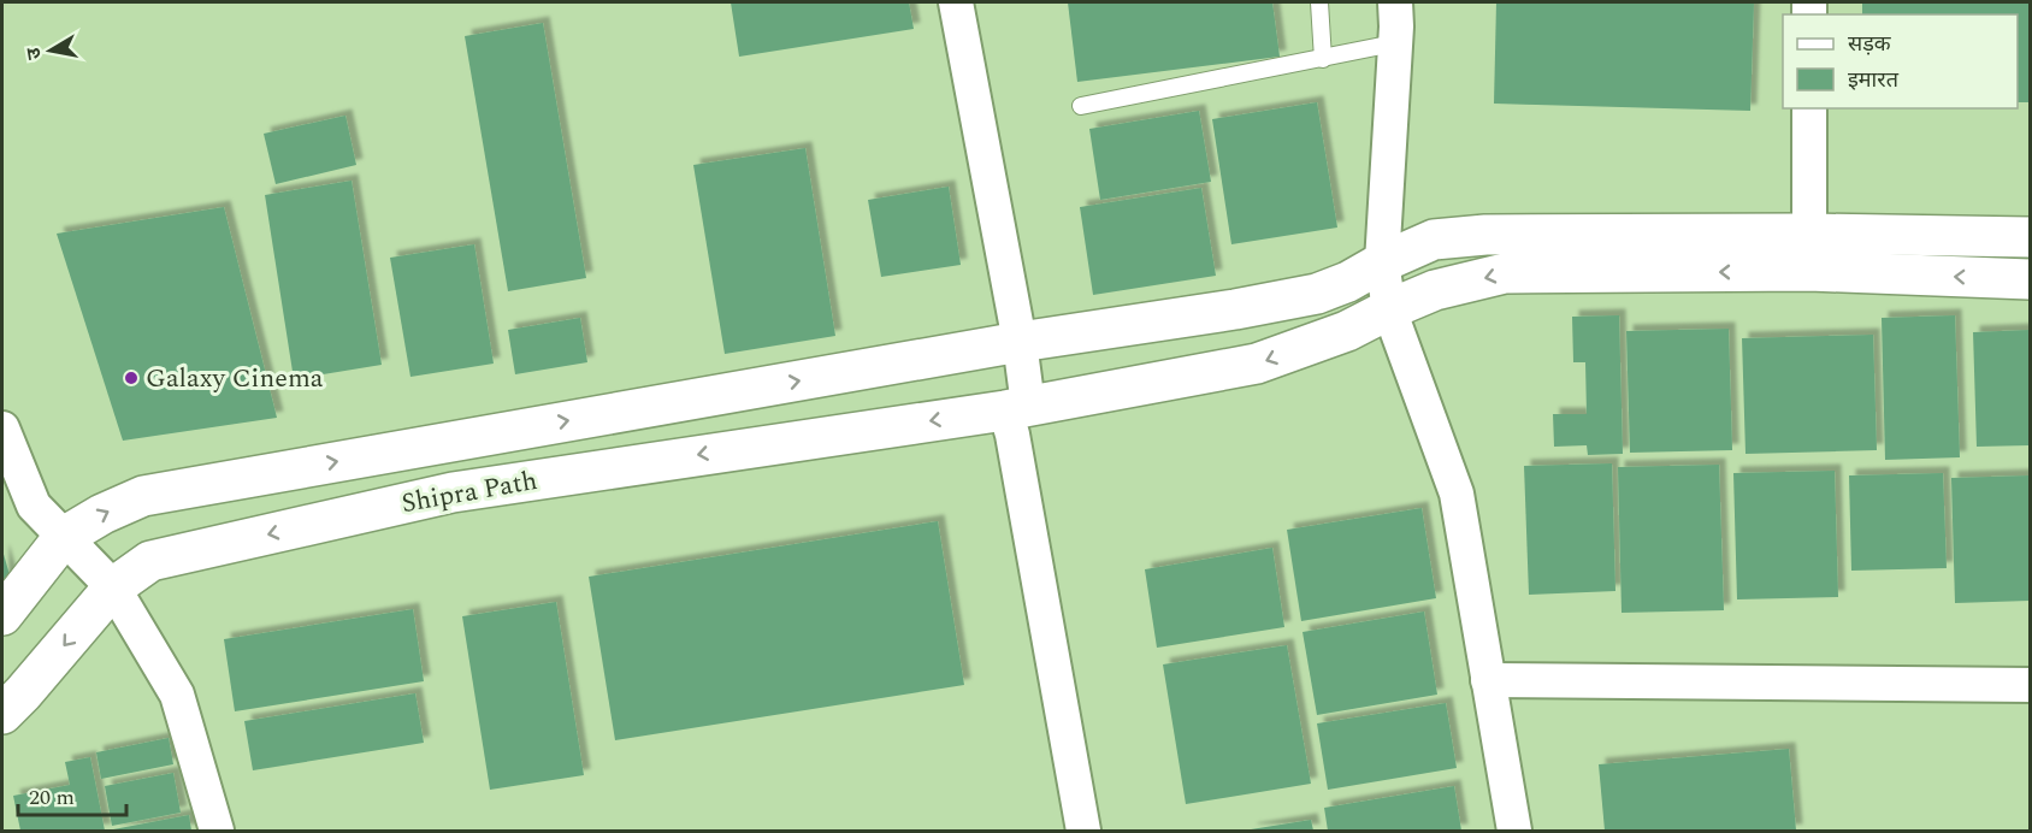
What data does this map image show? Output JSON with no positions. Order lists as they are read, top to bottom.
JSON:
{
  "streets": {
    "street": ["Shipra Path"]
  },
  "places": ["Galaxy Cinema"],
  "legend": ["सड़क", "इमारत"],
  "scale_bar": "20 m",
  "north": "left"
}
